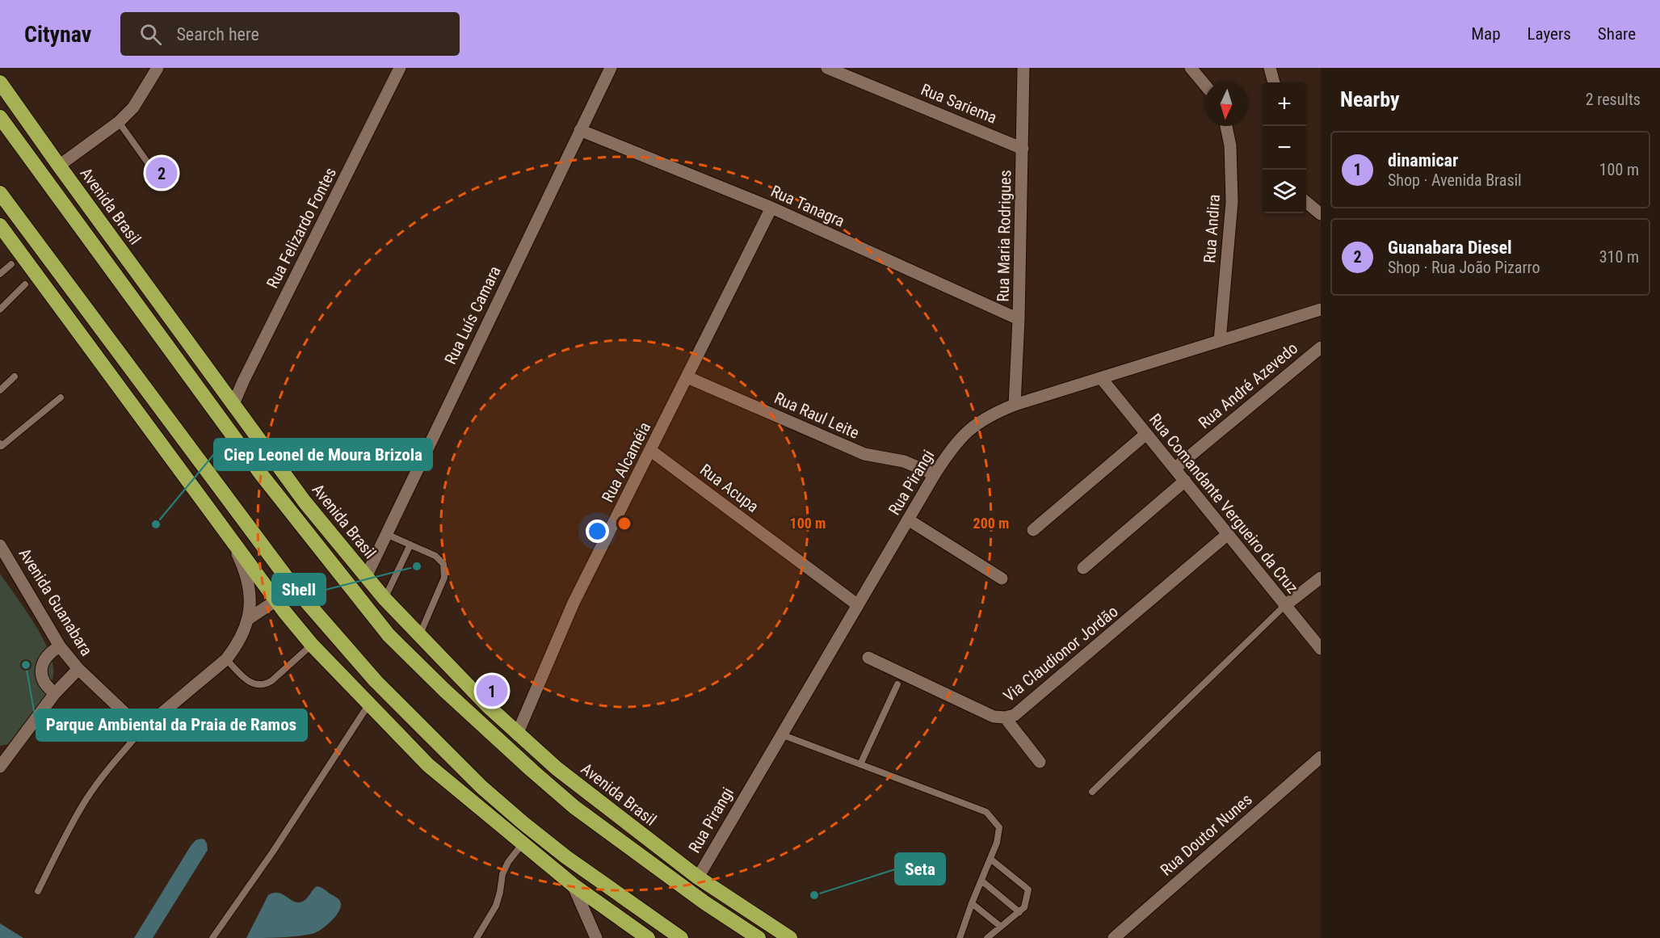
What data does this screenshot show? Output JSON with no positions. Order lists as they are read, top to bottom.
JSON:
{
  "streets": {
    "highway": ["Avenida Brasil"],
    "street": [
      "Rua Sariema",
      "Rua Tanagra",
      "Rua Felizardo Fontes",
      "Rua Andira",
      "Rua Maria Rodrigues",
      "Rua Luís Camara",
      "Rua André Azevedo",
      "Rua Raul Leite",
      "Rua Alcaméia",
      "Rua Pirangi",
      "Rua Acupa",
      "Rua Comandante Vergueiro da Cruz",
      "Avenida Guanabara",
      "Via Claudionor Jordão",
      "Rua Doutor Nunes"
    ]
  },
  "crossings": [
    ["Rua Sariema", "Rua Maria Rodrigues"],
    ["Avenida Brasil", "Rua Felizardo Fontes"],
    ["Avenida Brasil", "Rua Luís Camara"],
    ["Avenida Brasil", "Rua Alcaméia"],
    ["Avenida Brasil", "Rua Pirangi"],
    ["Rua Tanagra", "Rua Maria Rodrigues"],
    ["Rua Tanagra", "Rua Luís Camara"],
    ["Rua Tanagra", "Rua Alcaméia"],
    ["Rua Andira", "Rua Pirangi"],
    ["Rua Maria Rodrigues", "Rua Pirangi"],
    ["Rua André Azevedo", "Rua Comandante Vergueiro da Cruz"],
    ["Rua Raul Leite", "Rua Alcaméia"],
    ["Rua Raul Leite", "Rua Pirangi"],
    ["Rua Alcaméia", "Rua Acupa"],
    ["Rua Pirangi", "Rua Acupa"],
    ["Rua Pirangi", "Rua Comandante Vergueiro da Cruz"],
    ["Rua Comandante Vergueiro da Cruz", "Via Claudionor Jordão"]
  ],
  "places": [
    "Ciep Leonel de Moura Brizola",
    "Shell",
    "Parque Ambiental da Praia de Ramos",
    "Seta"
  ],
  "north": "bottom",
  "page": {
    "header": "Citynav",
    "search": "Search here",
    "nav": ["Map", "Layers", "Share"],
    "heading": ["Nearby", "2 results"],
    "map_buttons": ["+", "−"],
    "list": [
      {
        "mark": "1",
        "name": "dinamicar",
        "note": "Shop · Avenida Brasil",
        "value": "100 m"
      },
      {
        "mark": "2",
        "name": "Guanabara Diesel",
        "note": "Shop · Rua João Pizarro",
        "value": "310 m"
      }
    ],
    "pins": ["2", "1"]
  },
  "rings": ["100 m", "200 m"]
}
